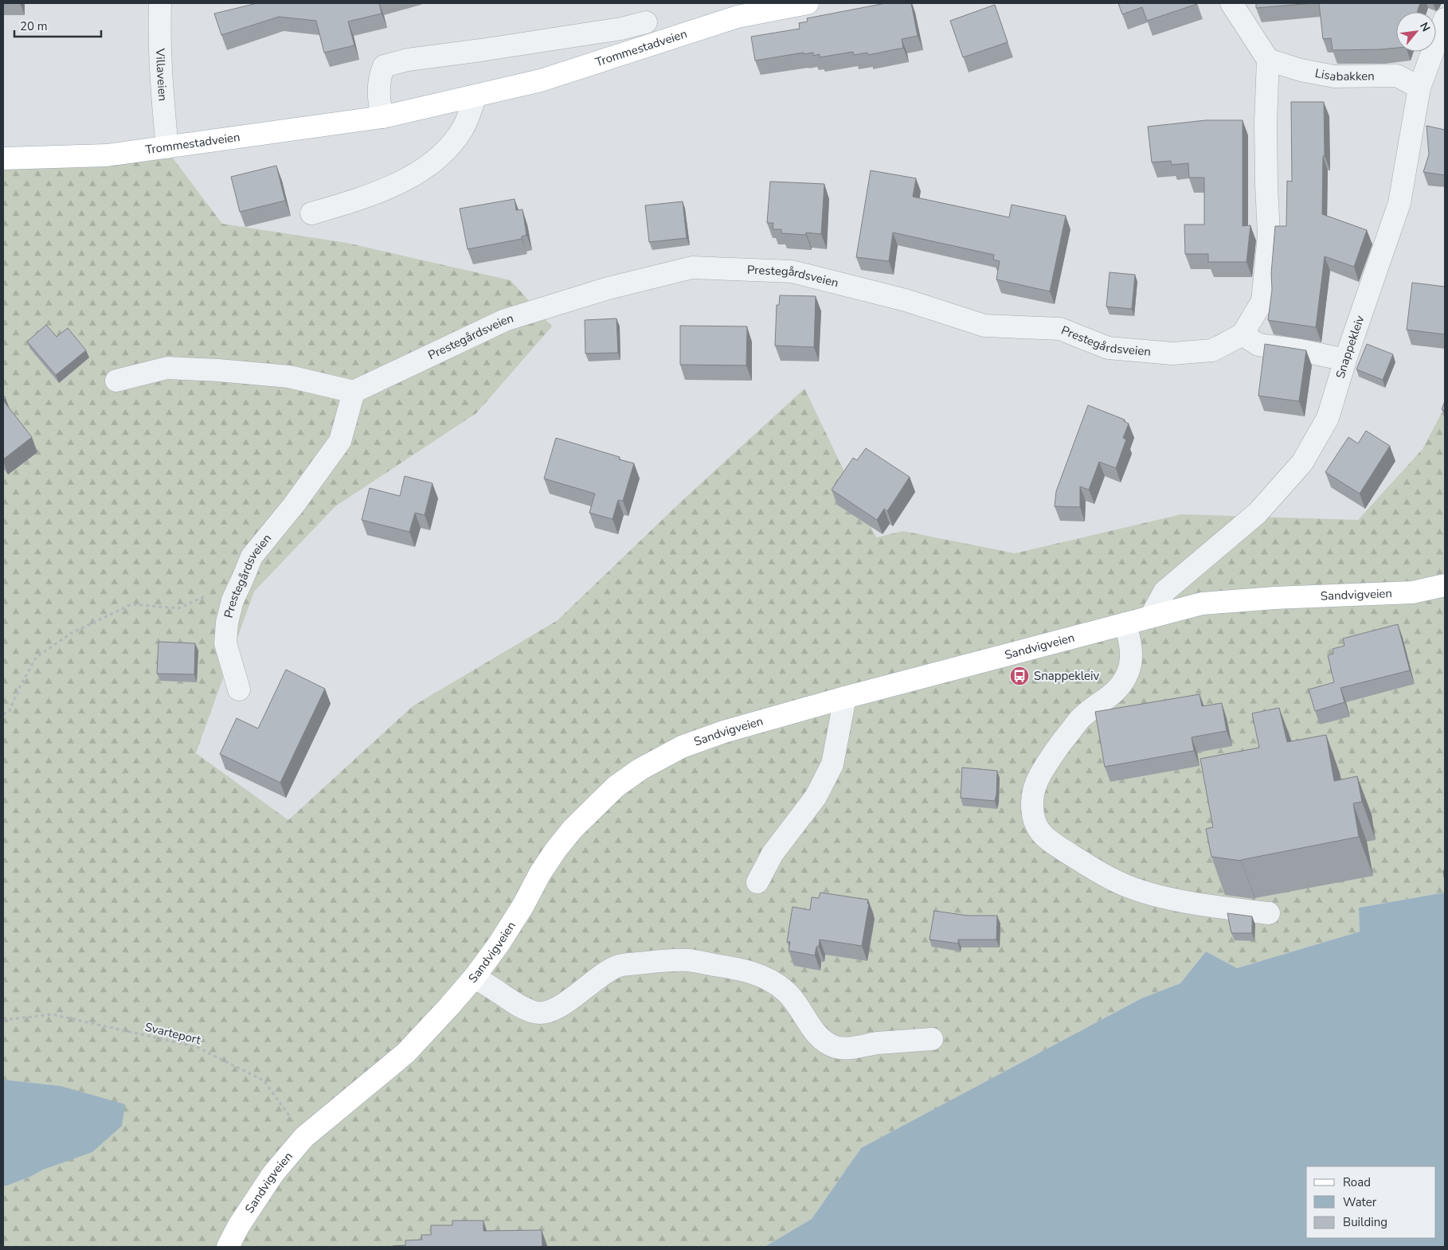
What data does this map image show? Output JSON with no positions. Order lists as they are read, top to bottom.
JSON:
{
  "streets": {
    "main road": ["Trommestadveien", "Sandvigveien"],
    "street": [
      "Lisabakken",
      "Villaveien",
      "Prestegårdsveien",
      "Snappekleiv"
    ],
    "path": ["Svarteport"]
  },
  "crossings": [
    ["Trommestadveien", "Villaveien"],
    ["Lisabakken", "Snappekleiv"],
    ["Snappekleiv", "Sandvigveien"],
    ["Sandvigveien", "Svarteport"]
  ],
  "places": {
    "bus stop": ["Snappekleiv"]
  },
  "legend": ["Road", "Water", "Building"],
  "scale_bar": "20 m",
  "north": "top right"
}
